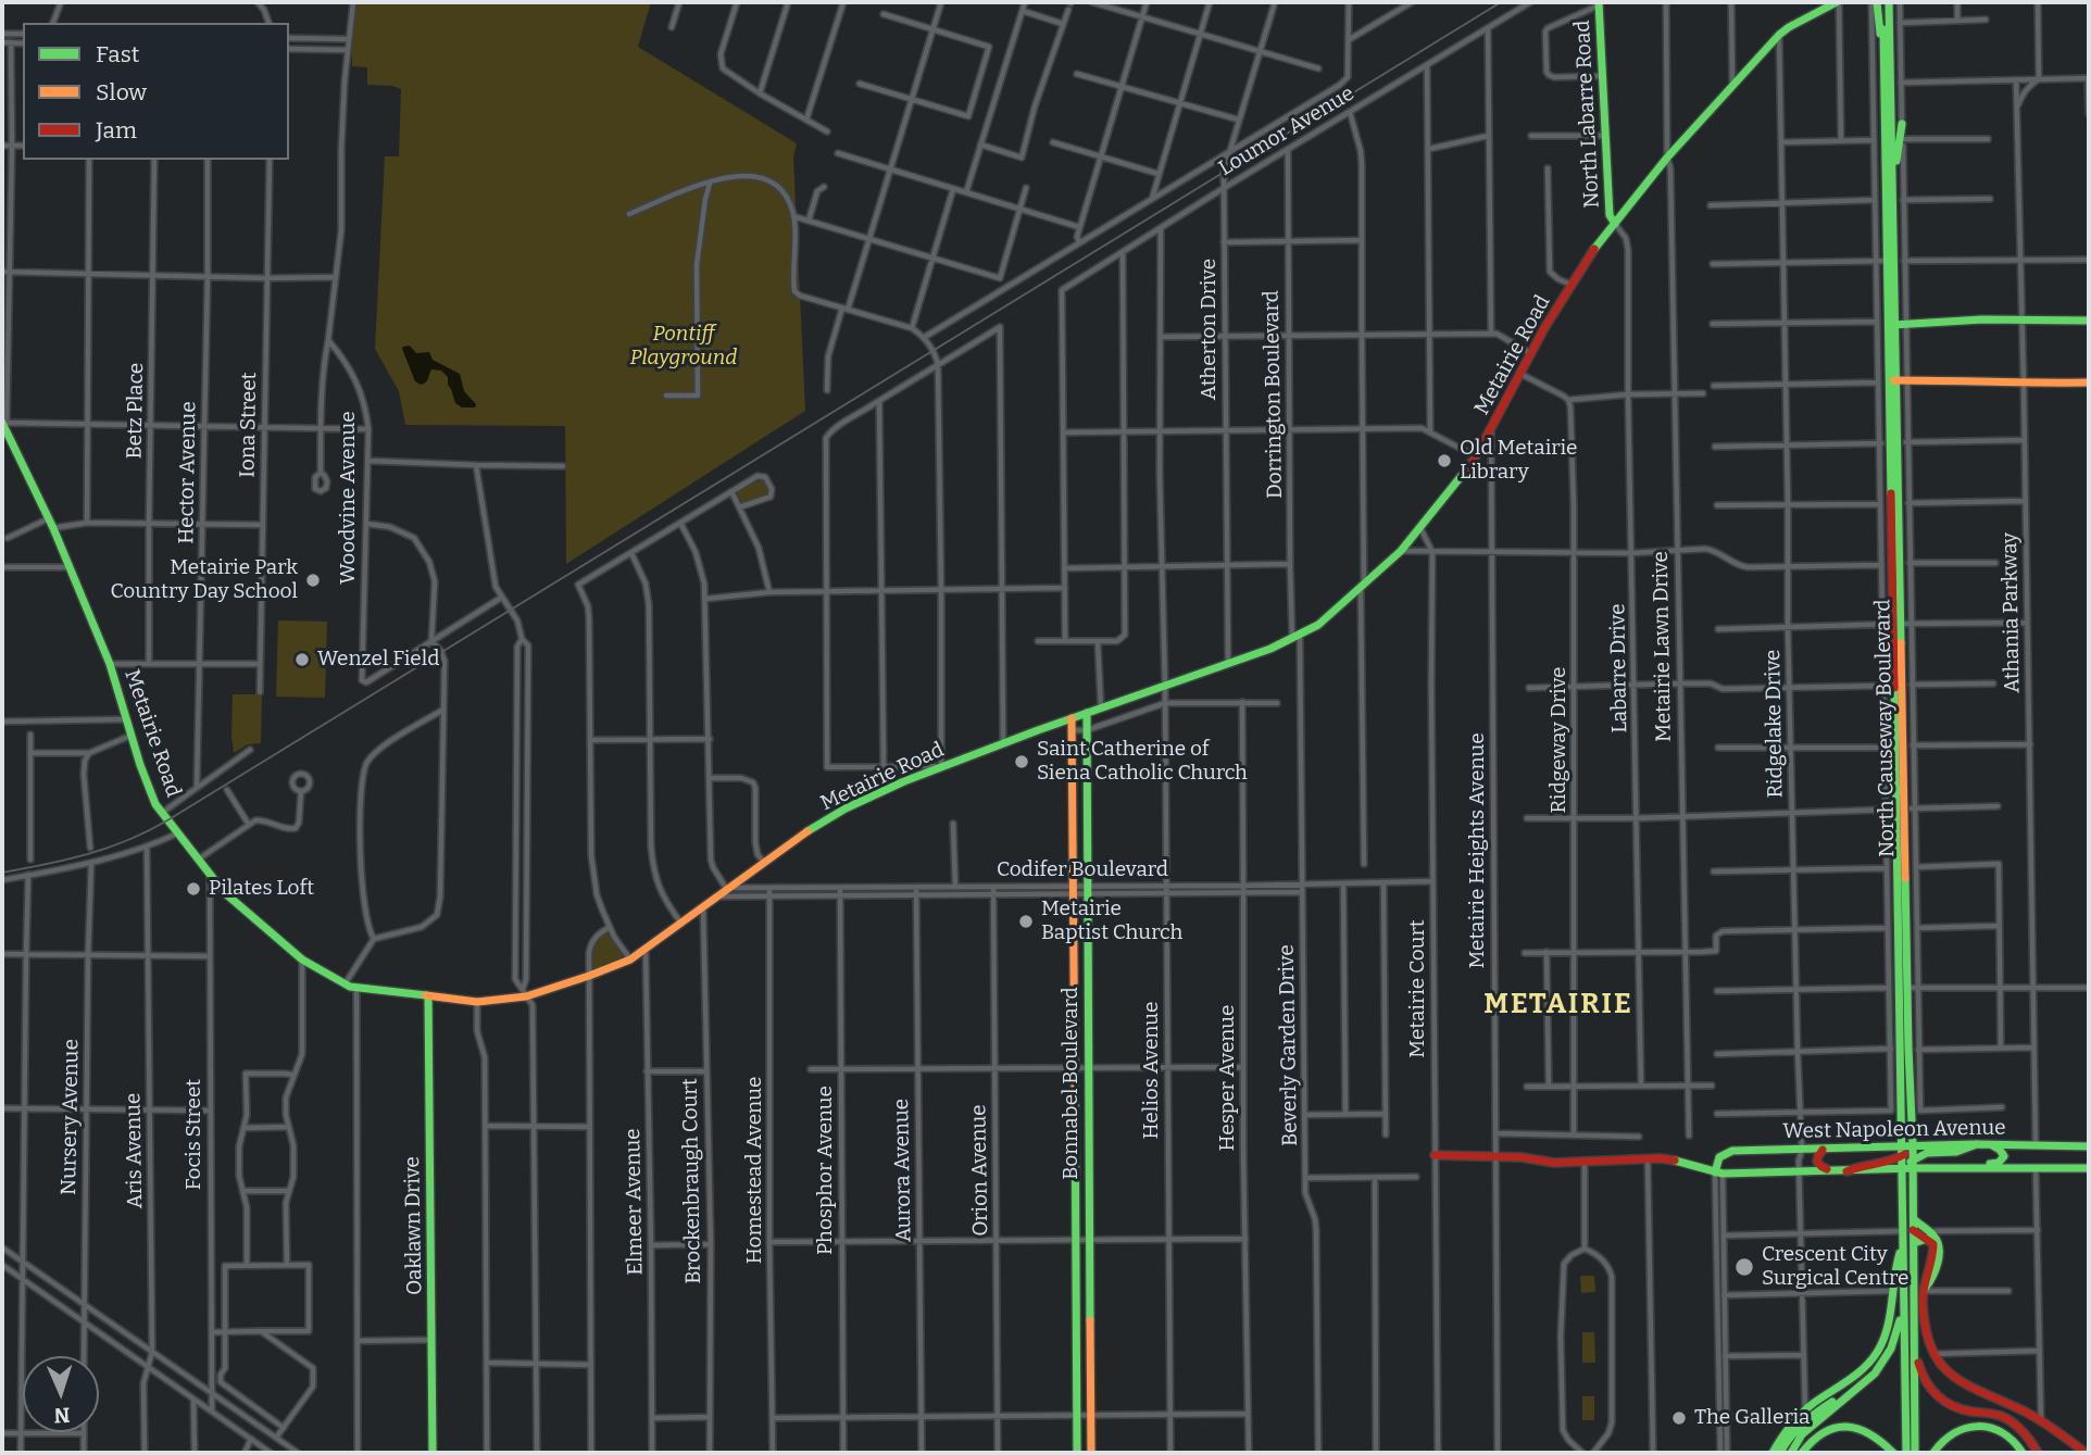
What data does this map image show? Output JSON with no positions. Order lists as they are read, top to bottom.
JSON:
{
  "streets": {
    "main road": [
      "North Labarre Road",
      "Metairie Road",
      "North Causeway Boulevard",
      "Bonnabel Boulevard",
      "West Napoleon Avenue",
      "Oaklawn Drive"
    ],
    "street": [
      "Loumor Avenue",
      "Atherton Drive",
      "Dorrington Boulevard",
      "Betz Place",
      "Iona Street",
      "Hector Avenue",
      "Woodvine Avenue",
      "Athania Parkway",
      "Metairie Lawn Drive",
      "Labarre Drive",
      "Ridgelake Drive",
      "Ridgeway Drive",
      "Metairie Heights Avenue",
      "Codifer Boulevard",
      "Metairie Court",
      "Beverly Garden Drive",
      "Helios Avenue",
      "Hesper Avenue",
      "Nursery Avenue",
      "Focis Street",
      "Aris Avenue",
      "Homestead Avenue",
      "Phosphor Avenue",
      "Aurora Avenue",
      "Orion Avenue",
      "Brockenbraugh Court",
      "Elmeer Avenue"
    ]
  },
  "crossings": [
    ["North Labarre Road", "Metairie Road"],
    ["North Labarre Road", "Labarre Drive"],
    ["Loumor Avenue", "Atherton Drive"],
    ["Loumor Avenue", "Dorrington Boulevard"],
    ["Loumor Avenue", "Helios Avenue"],
    ["Atherton Drive", "Metairie Road"],
    ["Metairie Road", "Dorrington Boulevard"],
    ["Metairie Road", "Metairie Lawn Drive"],
    ["Metairie Road", "Labarre Drive"],
    ["Metairie Road", "Ridgelake Drive"],
    ["Metairie Road", "Metairie Heights Avenue"],
    ["Metairie Road", "Codifer Boulevard"],
    ["Metairie Road", "Metairie Court"],
    ["Metairie Road", "Beverly Garden Drive"],
    ["Metairie Road", "Helios Avenue"],
    ["Metairie Road", "Bonnabel Boulevard"],
    ["Metairie Road", "Focis Street"],
    ["Metairie Road", "Brockenbraugh Court"],
    ["Metairie Road", "Elmeer Avenue"],
    ["Metairie Road", "Oaklawn Drive"],
    ["Dorrington Boulevard", "Beverly Garden Drive"],
    ["Athania Parkway", "West Napoleon Avenue"],
    ["Ridgelake Drive", "North Causeway Boulevard"],
    ["Ridgelake Drive", "West Napoleon Avenue"],
    ["North Causeway Boulevard", "West Napoleon Avenue"],
    ["Metairie Heights Avenue", "West Napoleon Avenue"],
    ["Codifer Boulevard", "Metairie Court"],
    ["Codifer Boulevard", "Beverly Garden Drive"],
    ["Codifer Boulevard", "Helios Avenue"],
    ["Codifer Boulevard", "Hesper Avenue"],
    ["Codifer Boulevard", "Bonnabel Boulevard"],
    ["Codifer Boulevard", "Homestead Avenue"],
    ["Codifer Boulevard", "Phosphor Avenue"],
    ["Codifer Boulevard", "Aurora Avenue"],
    ["Codifer Boulevard", "Orion Avenue"],
    ["Metairie Court", "West Napoleon Avenue"]
  ],
  "districts": ["METAIRIE"],
  "parks": ["Pontiff Playground"],
  "places": [
    "Old Metairie Library",
    "Metairie Park Country Day School",
    "Wenzel Field",
    "Saint Catherine of Siena Catholic Church",
    "Pilates Loft",
    "Metairie Baptist Church",
    "Crescent City Surgical Centre",
    "The Galleria"
  ],
  "legend": ["Fast", "Slow", "Jam"],
  "north": "bottom"
}
